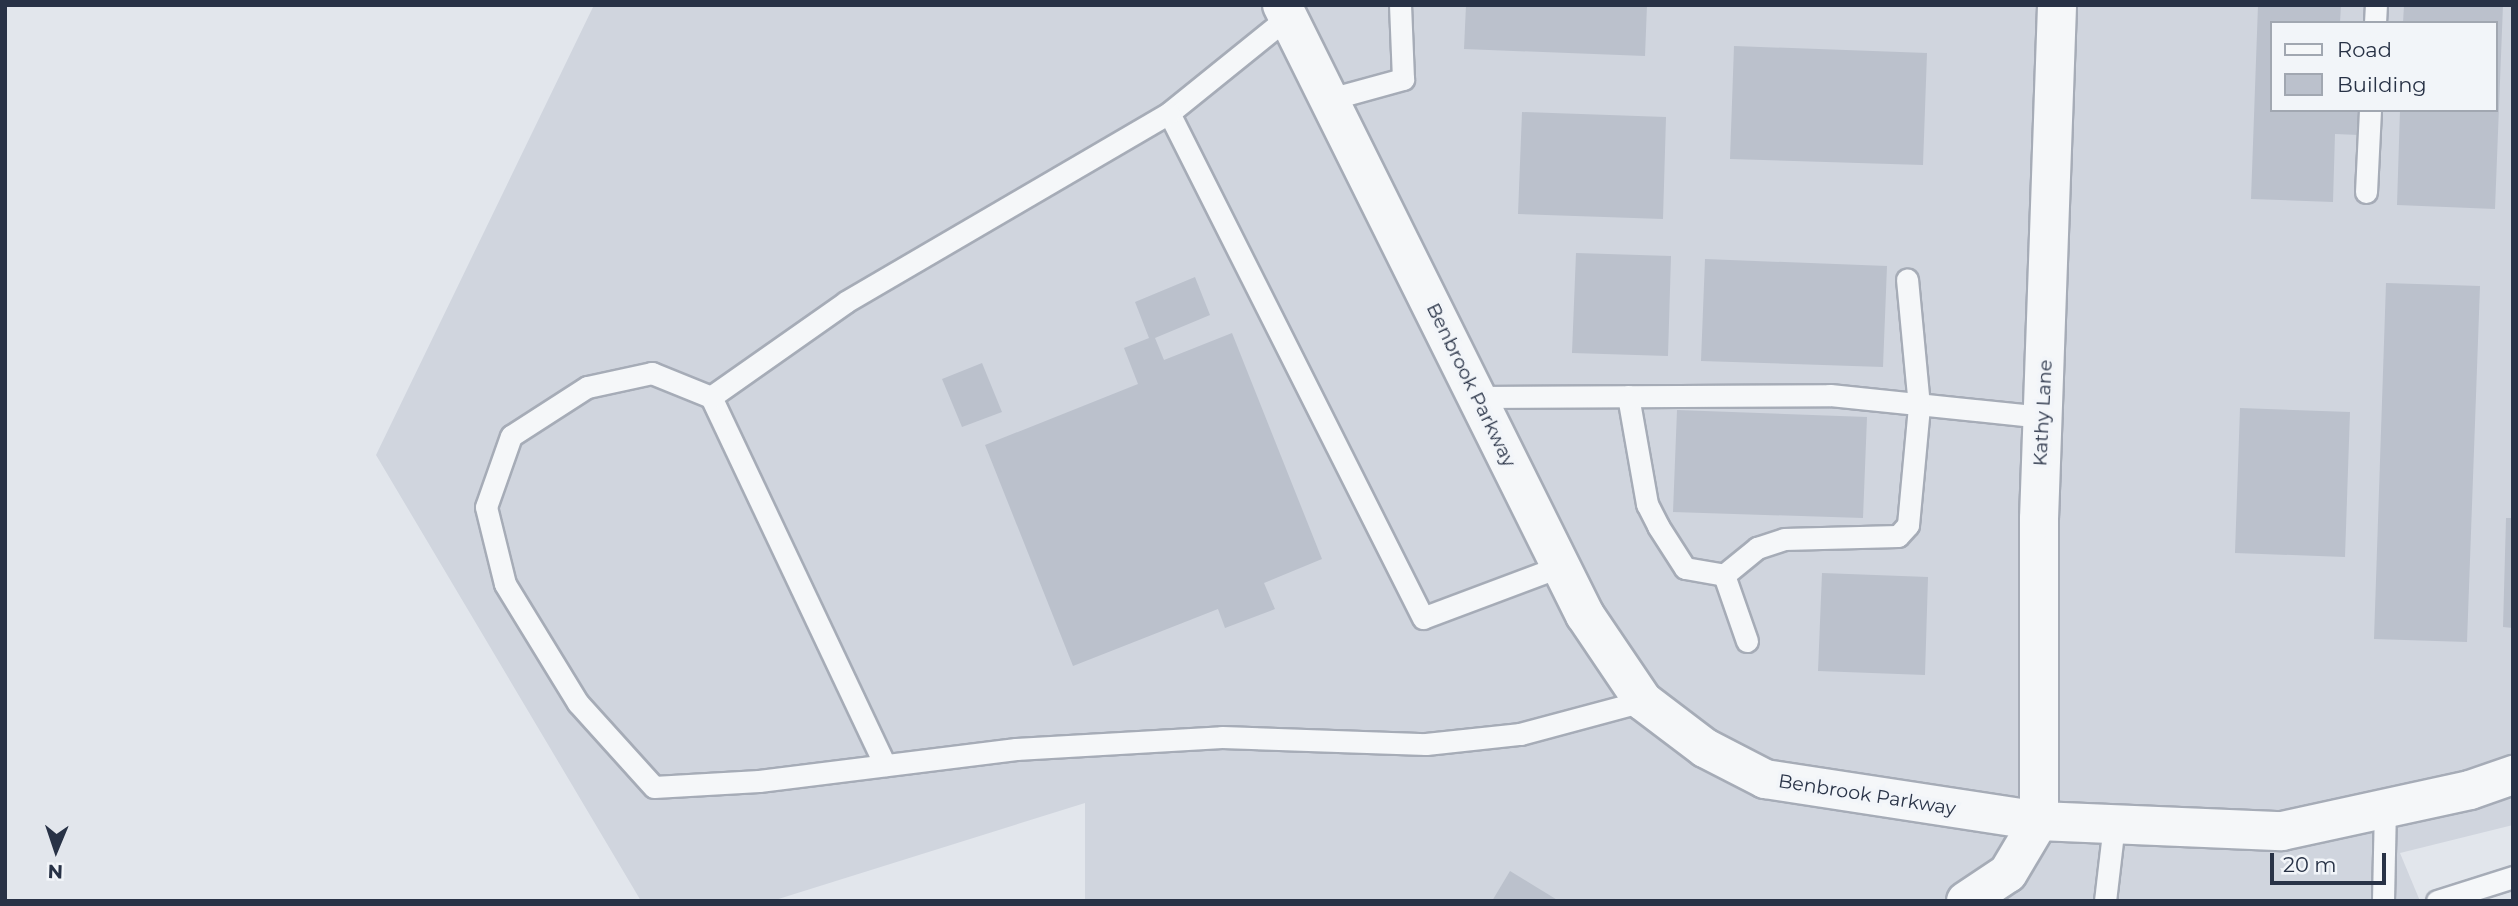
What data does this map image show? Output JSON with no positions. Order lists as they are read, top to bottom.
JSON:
{
  "streets": {
    "street": ["Benbrook Parkway", "Kathy Lane"]
  },
  "crossings": [
    ["Benbrook Parkway", "Kathy Lane"]
  ],
  "legend": ["Road", "Building"],
  "scale_bar": "20 m",
  "north": "bottom"
}
